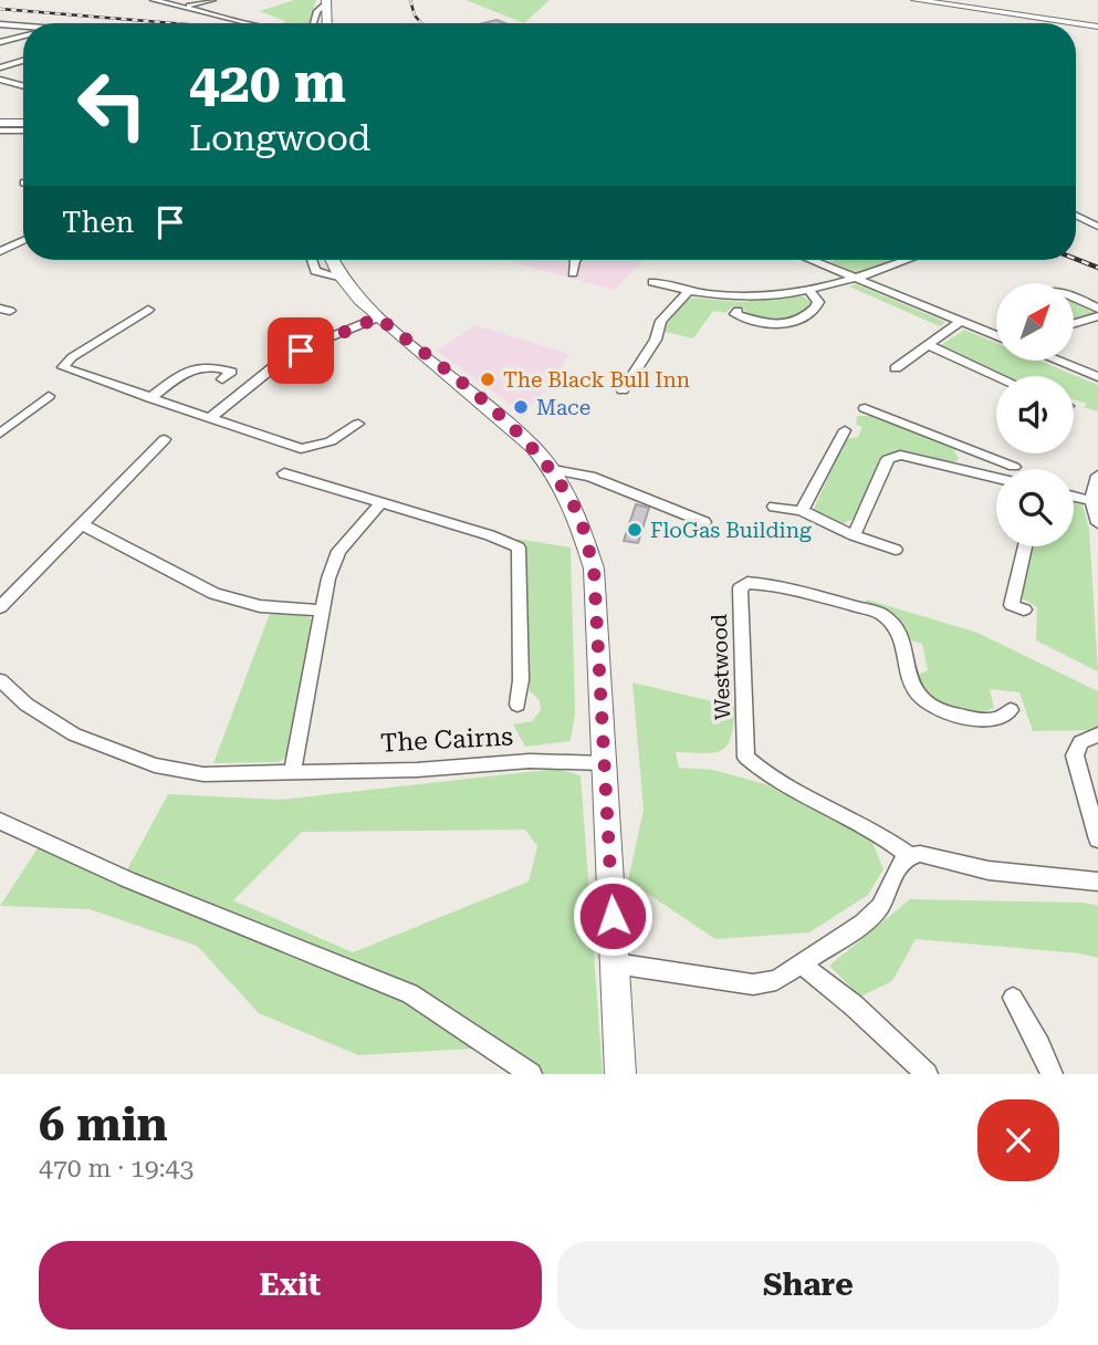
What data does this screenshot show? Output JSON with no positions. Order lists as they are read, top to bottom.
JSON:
{
  "streets": {
    "street": ["Westwood", "The Cairns"]
  },
  "places": ["The Black Bull Inn", "Mace", "FloGas Building"],
  "north": "top right",
  "page": {
    "turn": ["420 m", "Longwood"],
    "then": "Then",
    "heading": ["6 min", "470 m · 19:43"],
    "buttons": ["Exit", "Share"]
  }
}
